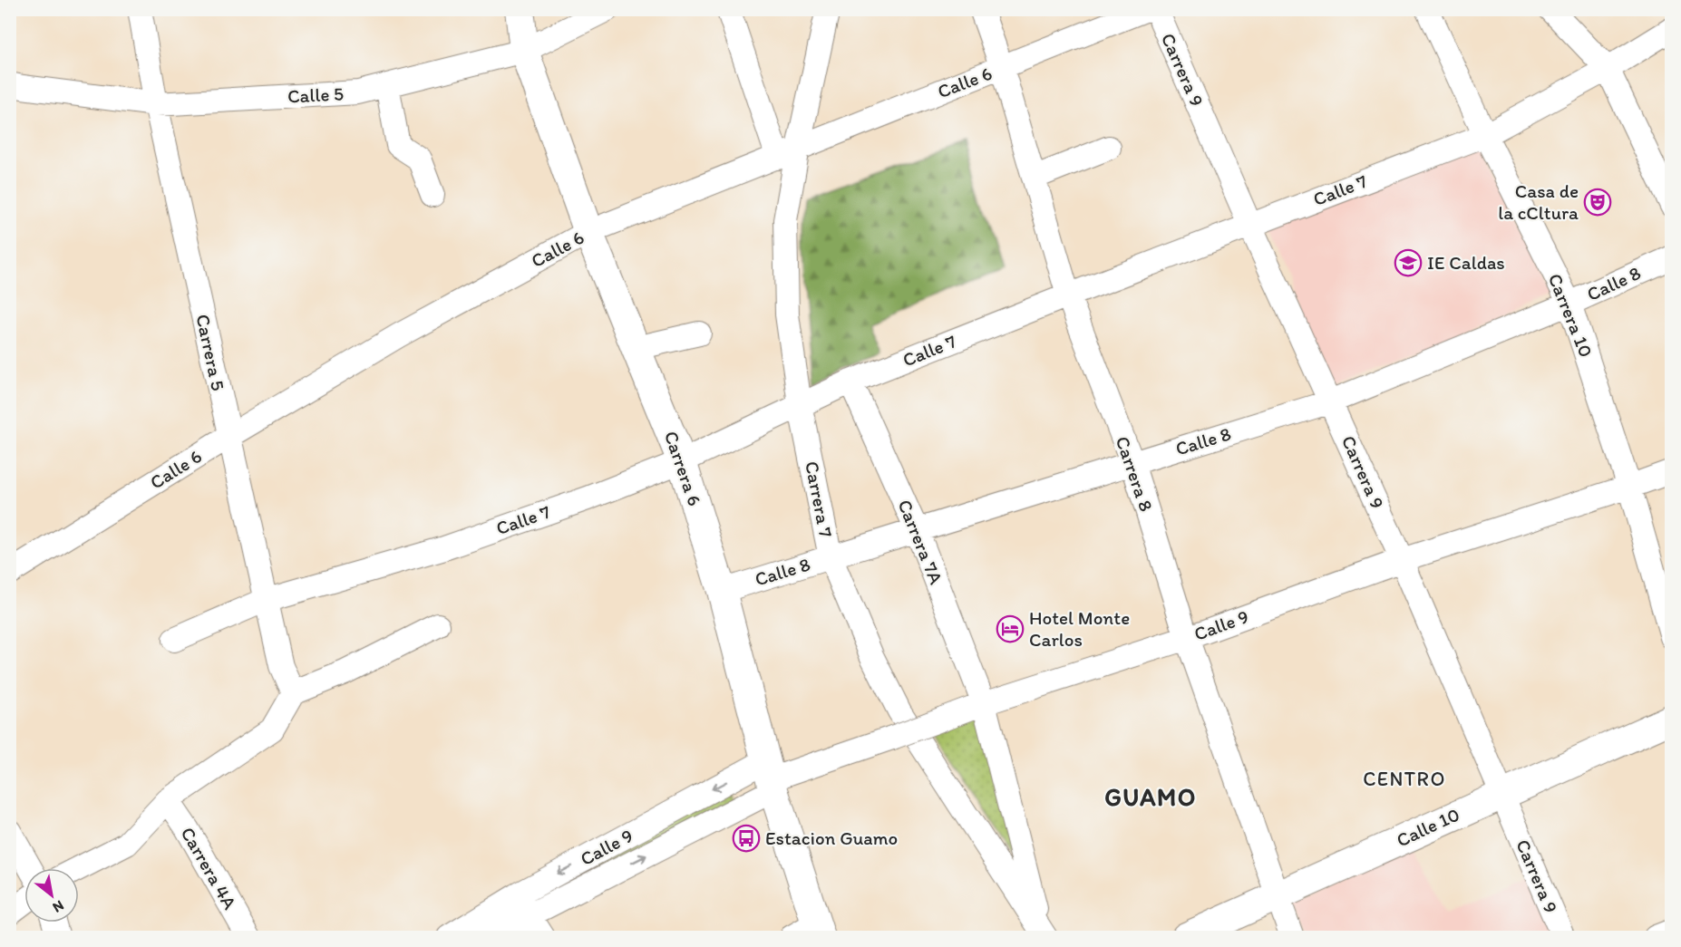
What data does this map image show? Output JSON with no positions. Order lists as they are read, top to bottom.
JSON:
{
  "streets": {
    "main road": ["Carrera 6", "Calle 10"],
    "street": [
      "Carrera 9",
      "Calle 6",
      "Calle 5",
      "Calle 7",
      "Calle 8",
      "Carrera 10",
      "Carrera 5",
      "Carrera 8",
      "Carrera 7",
      "Carrera 7A",
      "Calle 9",
      "Carrera 4A"
    ]
  },
  "crossings": [
    ["Carrera 9", "Calle 7"],
    ["Carrera 9", "Calle 8"],
    ["Carrera 9", "Calle 9"],
    ["Carrera 9", "Calle 10"],
    ["Calle 6", "Carrera 5"],
    ["Calle 6", "Carrera 6"],
    ["Calle 6", "Carrera 8"],
    ["Calle 6", "Carrera 7"],
    ["Calle 5", "Carrera 5"],
    ["Calle 5", "Carrera 6"],
    ["Calle 7", "Carrera 10"],
    ["Calle 7", "Carrera 5"],
    ["Calle 7", "Carrera 6"],
    ["Calle 7", "Carrera 8"],
    ["Calle 7", "Carrera 7"],
    ["Calle 7", "Carrera 7A"],
    ["Calle 8", "Carrera 10"],
    ["Calle 8", "Carrera 6"],
    ["Calle 8", "Carrera 8"],
    ["Calle 8", "Carrera 7"],
    ["Calle 8", "Carrera 7A"],
    ["Carrera 10", "Calle 9"],
    ["Carrera 6", "Calle 9"],
    ["Carrera 8", "Calle 9"],
    ["Carrera 8", "Calle 10"],
    ["Carrera 7", "Carrera 7A"],
    ["Carrera 7A", "Calle 9"]
  ],
  "districts": ["CENTRO", "GUAMO"],
  "places": {
    "theatre": ["Casa de la cCltura"],
    "school or university": ["IE Caldas"],
    "hotel": ["Hotel Monte Carlos"],
    "bus stop": ["Estacion Guamo"]
  },
  "north": "bottom right"
}
